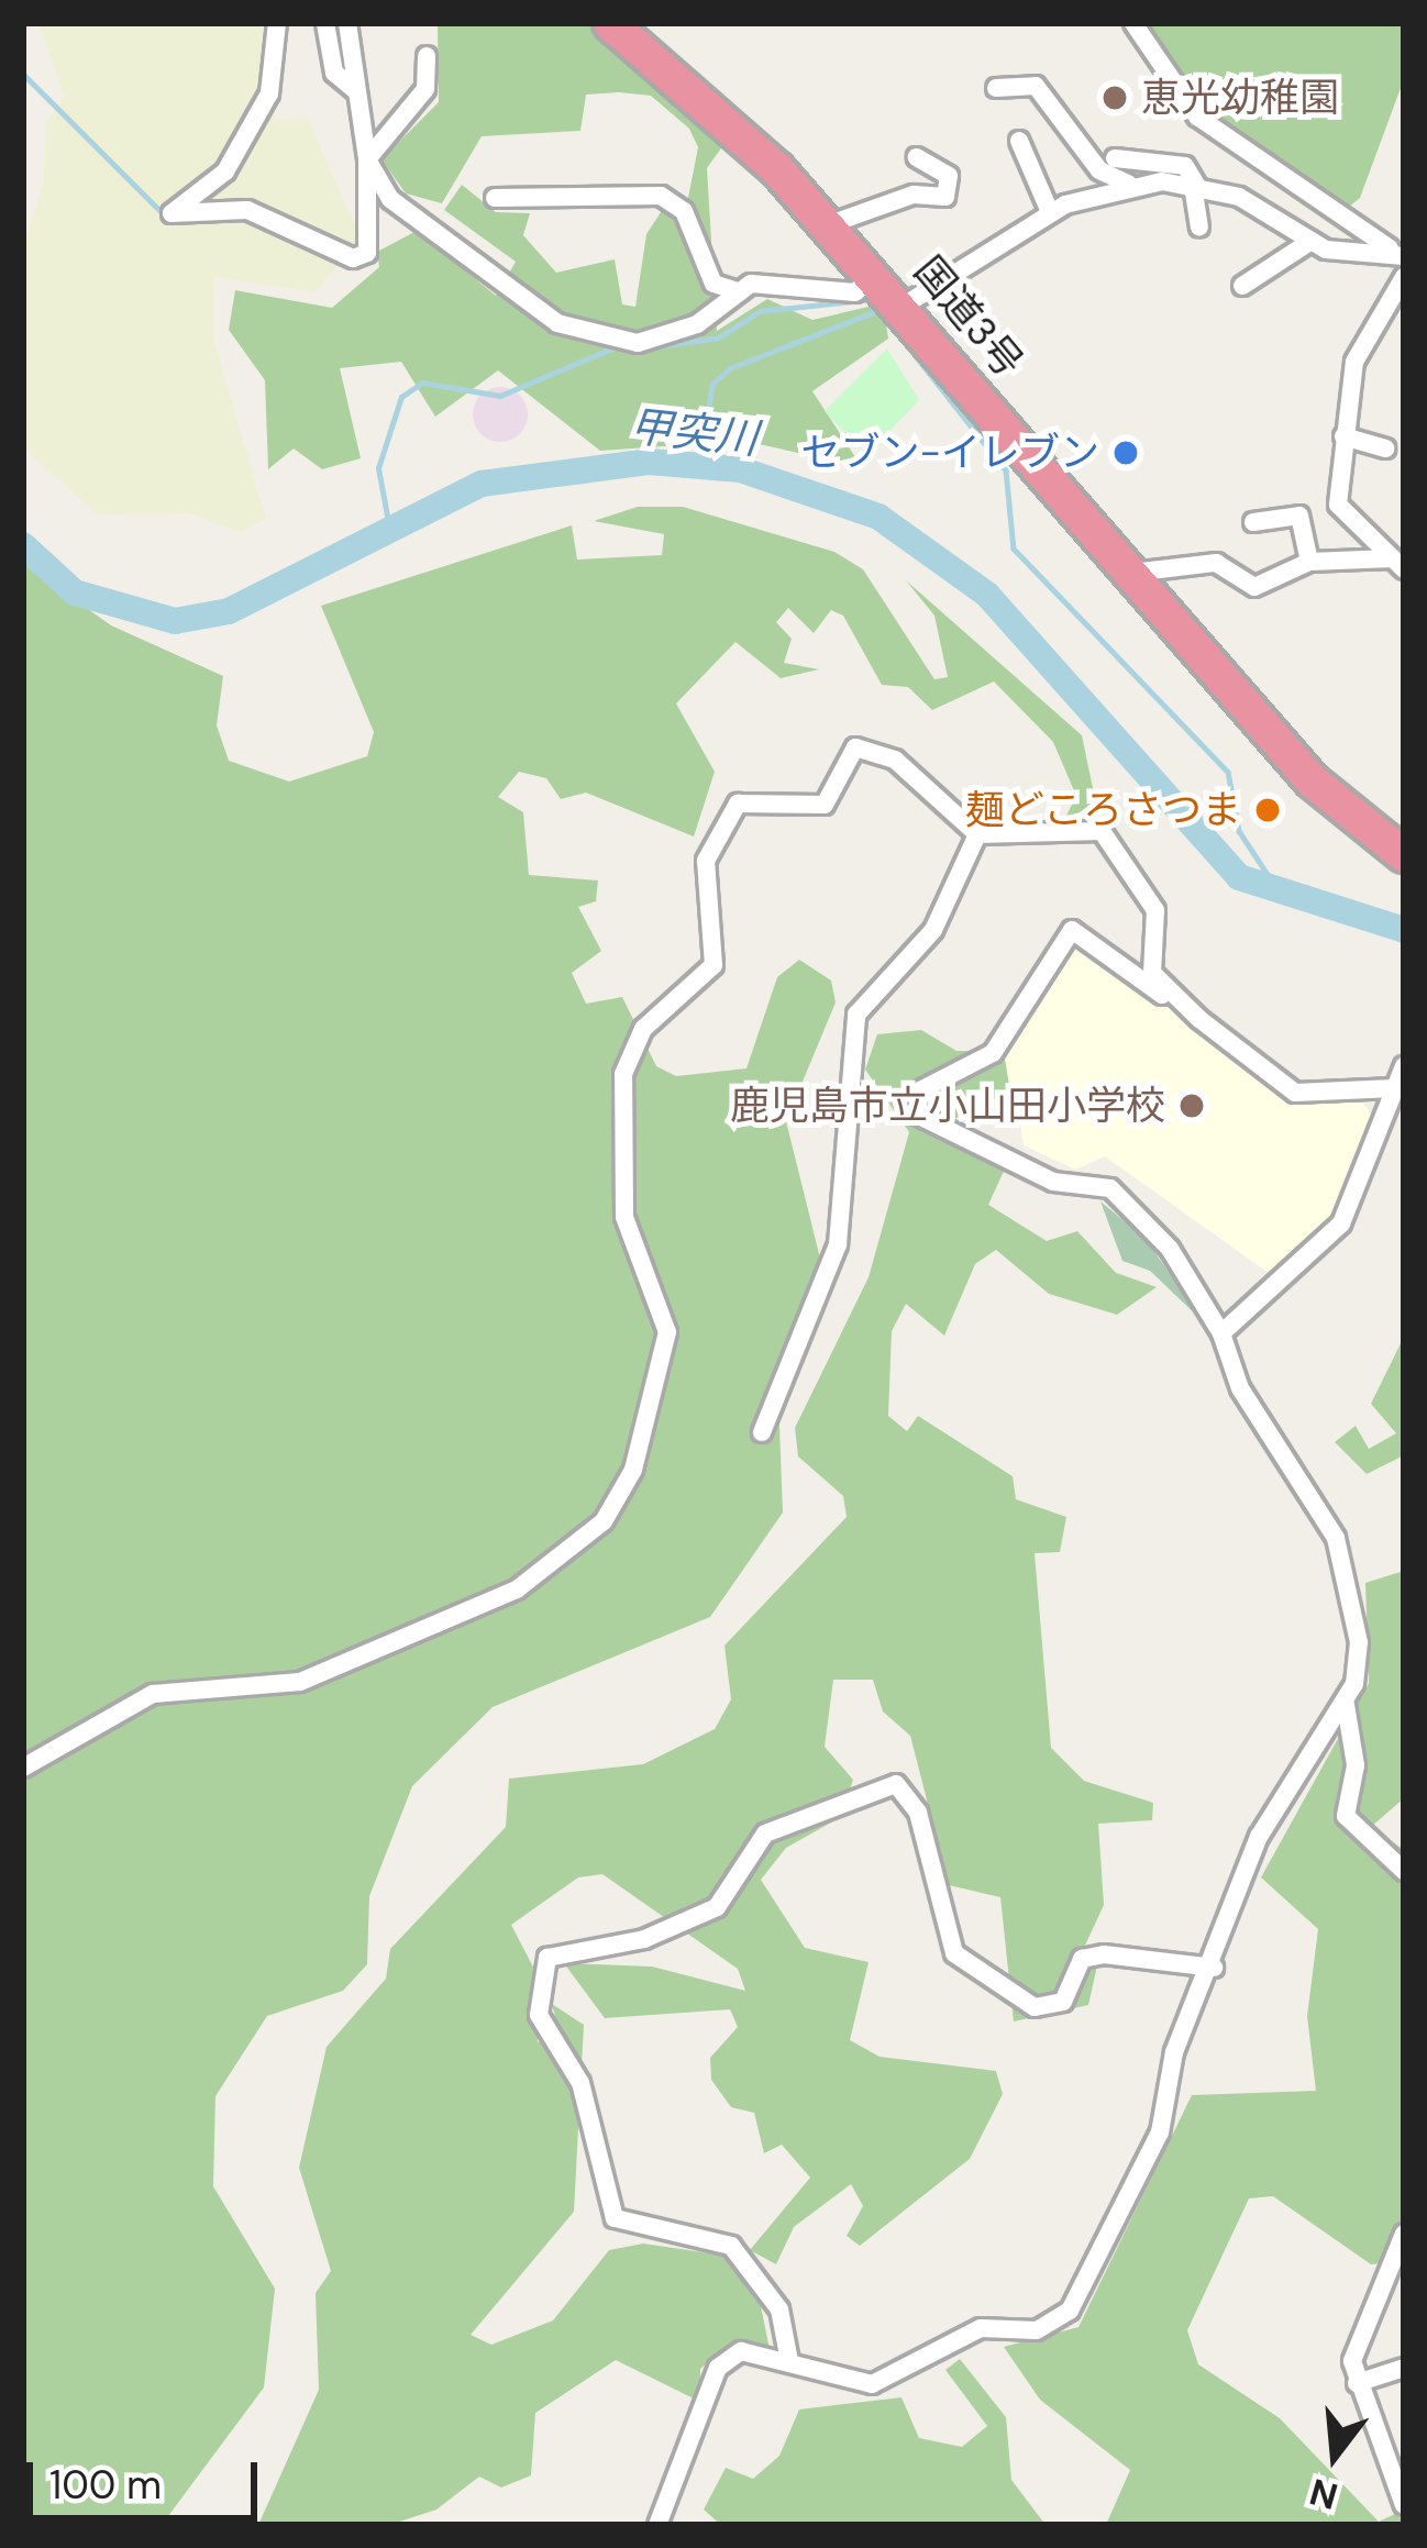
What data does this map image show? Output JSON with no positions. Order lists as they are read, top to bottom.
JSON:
{
  "streets": {
    "highway": ["国道3号"]
  },
  "water": ["甲突川"],
  "places": [
    "恵光幼稚園",
    "セブン-イレブン",
    "麺どころさつま",
    "鹿児島市立小山田小学校"
  ],
  "scale_bar": "100 m",
  "north": "bottom"
}
